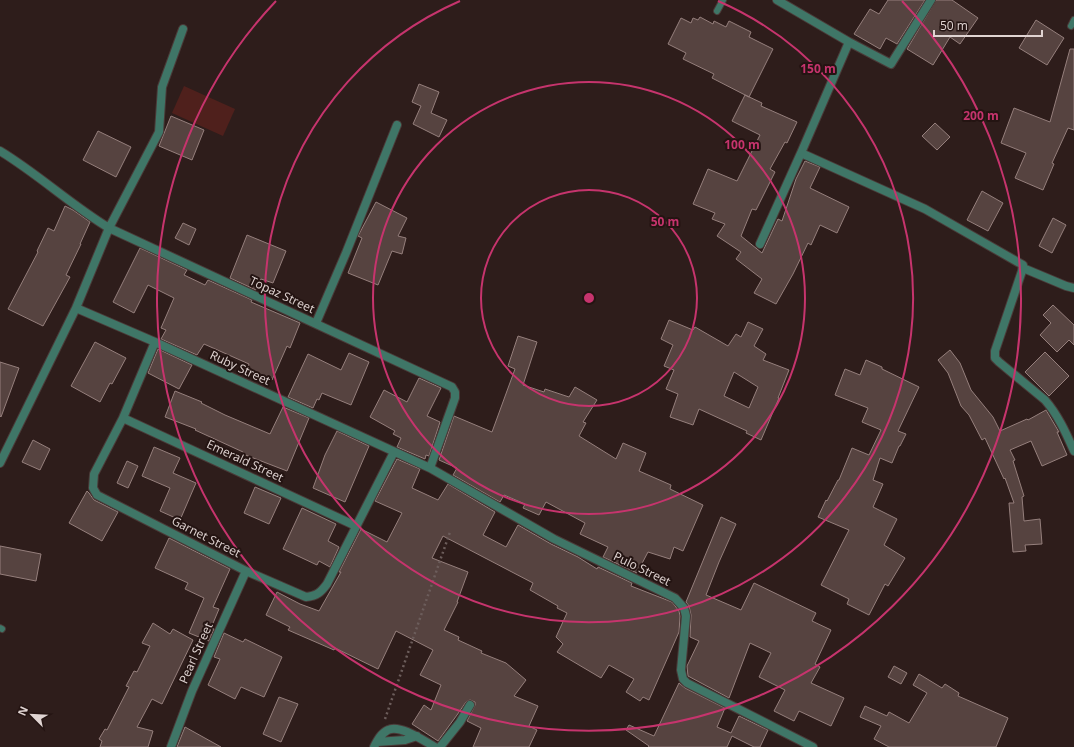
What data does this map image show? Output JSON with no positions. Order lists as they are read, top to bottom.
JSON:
{
  "streets": {
    "street": [
      "Topaz Street",
      "Ruby Street",
      "Emerald Street",
      "Garnet Street",
      "Pulo Street",
      "Pearl Street"
    ]
  },
  "crossings": [
    ["Topaz Street", "Pulo Street"],
    ["Ruby Street", "Pulo Street"],
    ["Emerald Street", "Garnet Street"],
    ["Garnet Street", "Pearl Street"]
  ],
  "scale_bar": "50 m",
  "north": "top left",
  "rings": [
    "150 m",
    "200 m",
    "100 m",
    "50 m"
  ]
}
